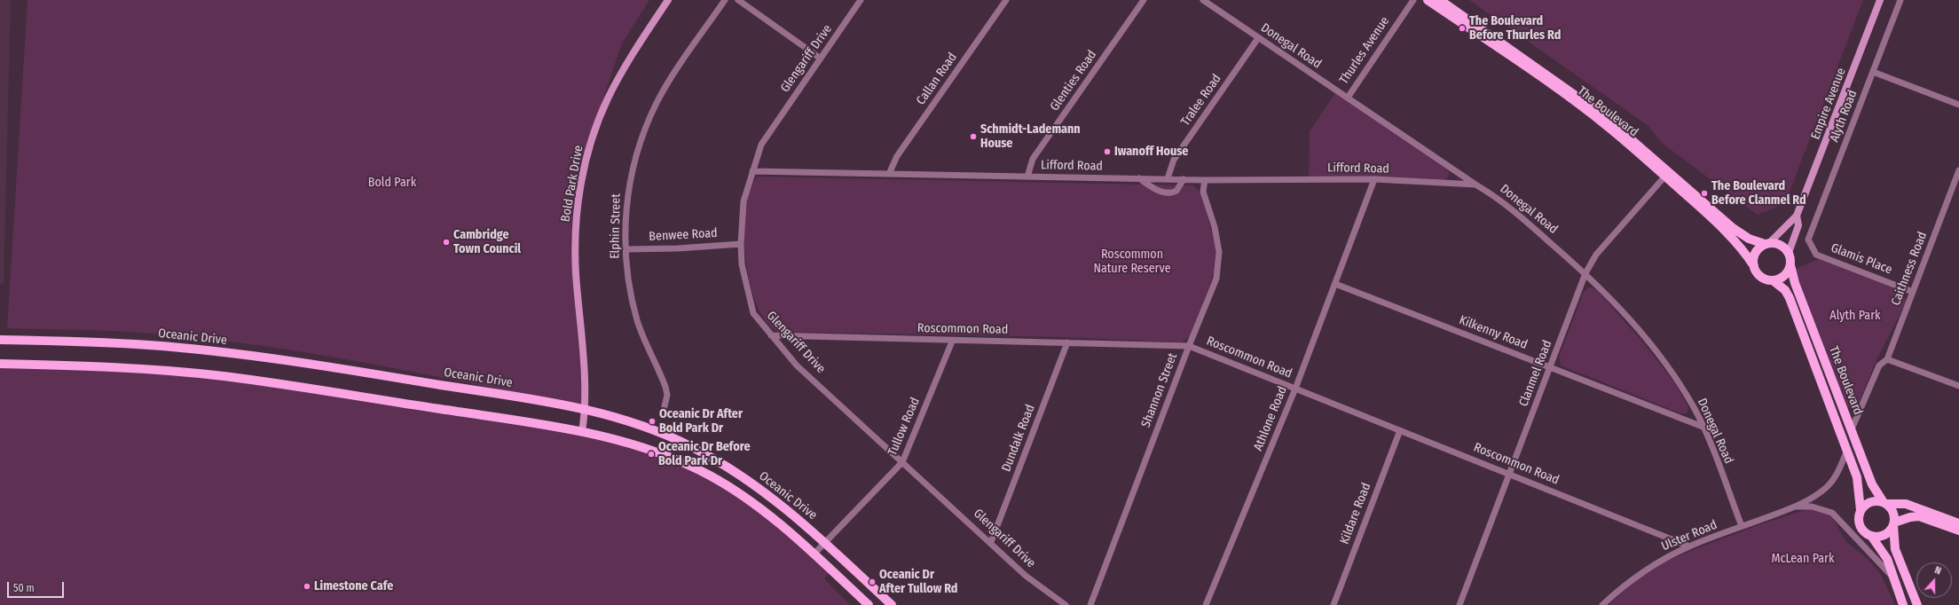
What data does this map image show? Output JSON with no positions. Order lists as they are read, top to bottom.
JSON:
{
  "streets": {
    "main road": ["The Boulevard", "Oceanic Drive"],
    "street": [
      "Donegal Road",
      "Thurles Avenue",
      "Glengariff Drive",
      "Callan Road",
      "Glenties Road",
      "Tralee Road",
      "Empire Avenue",
      "Alyth Road",
      "Lifford Road",
      "Bold Park Drive",
      "Elphin Street",
      "Benwee Road",
      "Glamis Place",
      "Caithness Road",
      "Roscommon Road",
      "Kilkenny Road",
      "Clanmel Road",
      "Shannon Street",
      "Athlone Road",
      "Tullow Road",
      "Dundalk Road",
      "Kildare Road",
      "Ulster Road"
    ]
  },
  "crossings": [
    ["Donegal Road", "Thurles Avenue"],
    ["Donegal Road", "Tralee Road"],
    ["Donegal Road", "Lifford Road"],
    ["Donegal Road", "Kilkenny Road"],
    ["Donegal Road", "Clanmel Road"],
    ["Donegal Road", "Ulster Road"],
    ["Glengariff Drive", "Lifford Road"],
    ["Glengariff Drive", "Benwee Road"],
    ["Glengariff Drive", "Roscommon Road"],
    ["Glengariff Drive", "Tullow Road"],
    ["Glengariff Drive", "Dundalk Road"],
    ["Callan Road", "Lifford Road"],
    ["Glenties Road", "Lifford Road"],
    ["Tralee Road", "Lifford Road"],
    ["Empire Avenue", "The Boulevard"],
    ["The Boulevard", "Caithness Road"],
    ["The Boulevard", "Clanmel Road"],
    ["The Boulevard", "Ulster Road"],
    ["Alyth Road", "Glamis Place"],
    ["Lifford Road", "Shannon Street"],
    ["Lifford Road", "Athlone Road"],
    ["Bold Park Drive", "Oceanic Drive"],
    ["Elphin Street", "Benwee Road"],
    ["Glamis Place", "Caithness Road"],
    ["Roscommon Road", "Clanmel Road"],
    ["Roscommon Road", "Shannon Street"],
    ["Roscommon Road", "Athlone Road"],
    ["Roscommon Road", "Tullow Road"],
    ["Roscommon Road", "Dundalk Road"],
    ["Roscommon Road", "Kildare Road"],
    ["Roscommon Road", "Ulster Road"],
    ["Kilkenny Road", "Clanmel Road"],
    ["Kilkenny Road", "Athlone Road"],
    ["Oceanic Drive", "Tullow Road"]
  ],
  "parks": [
    "Bold Park",
    "Roscommon Nature Reserve",
    "Alyth Park",
    "McLean Park"
  ],
  "places": [
    "The Boulevard Before Thurles Rd",
    "Schmidt-Lademann House",
    "Iwanoff House",
    "The Boulevard Before Clanmel Rd",
    "Cambridge Town Council",
    "Oceanic Dr After Bold Park Dr",
    "Oceanic Dr Before Bold Park Dr",
    "Oceanic Dr After Tullow Rd",
    "Limestone Cafe"
  ],
  "scale_bar": "50 m",
  "north": "top"
}
